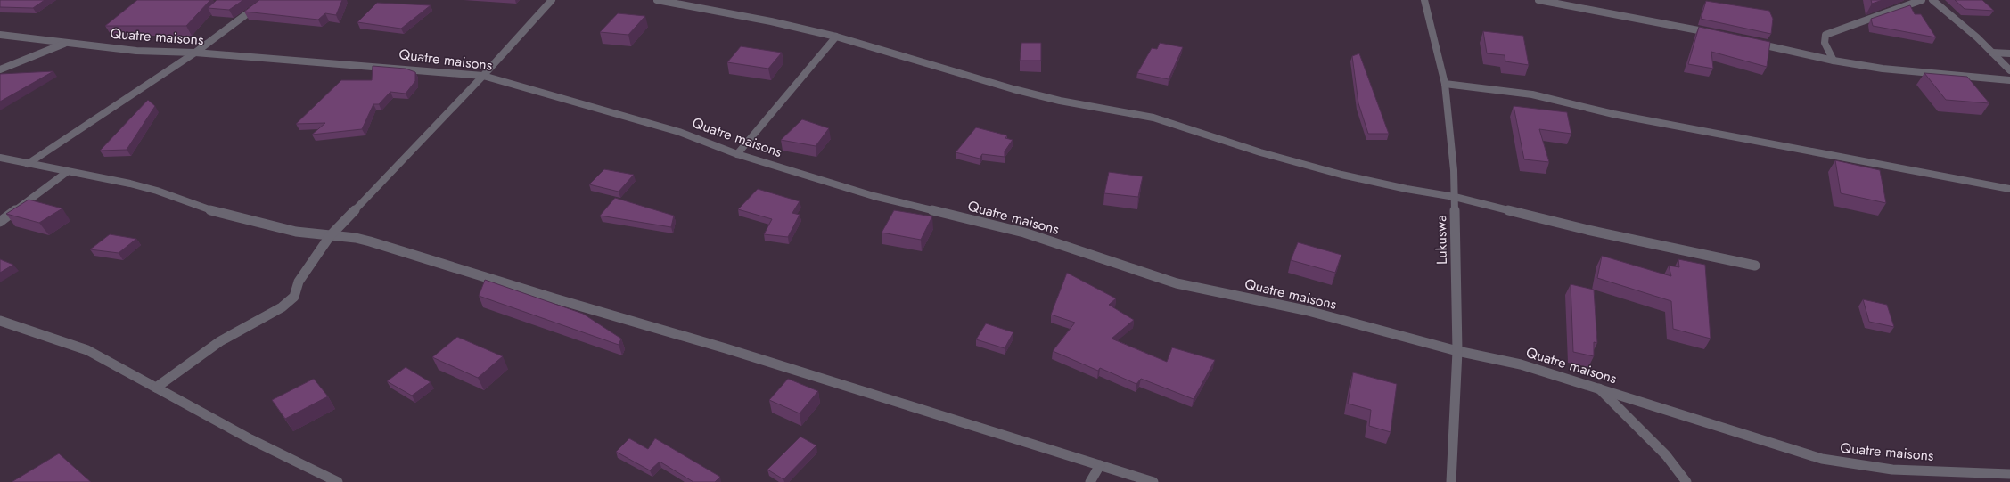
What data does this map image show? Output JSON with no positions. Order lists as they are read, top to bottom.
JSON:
{
  "streets": {
    "street": ["Quatre maisons", "Lukuswa"]
  },
  "crossings": [
    ["Quatre maisons", "Lukuswa"]
  ]
}
